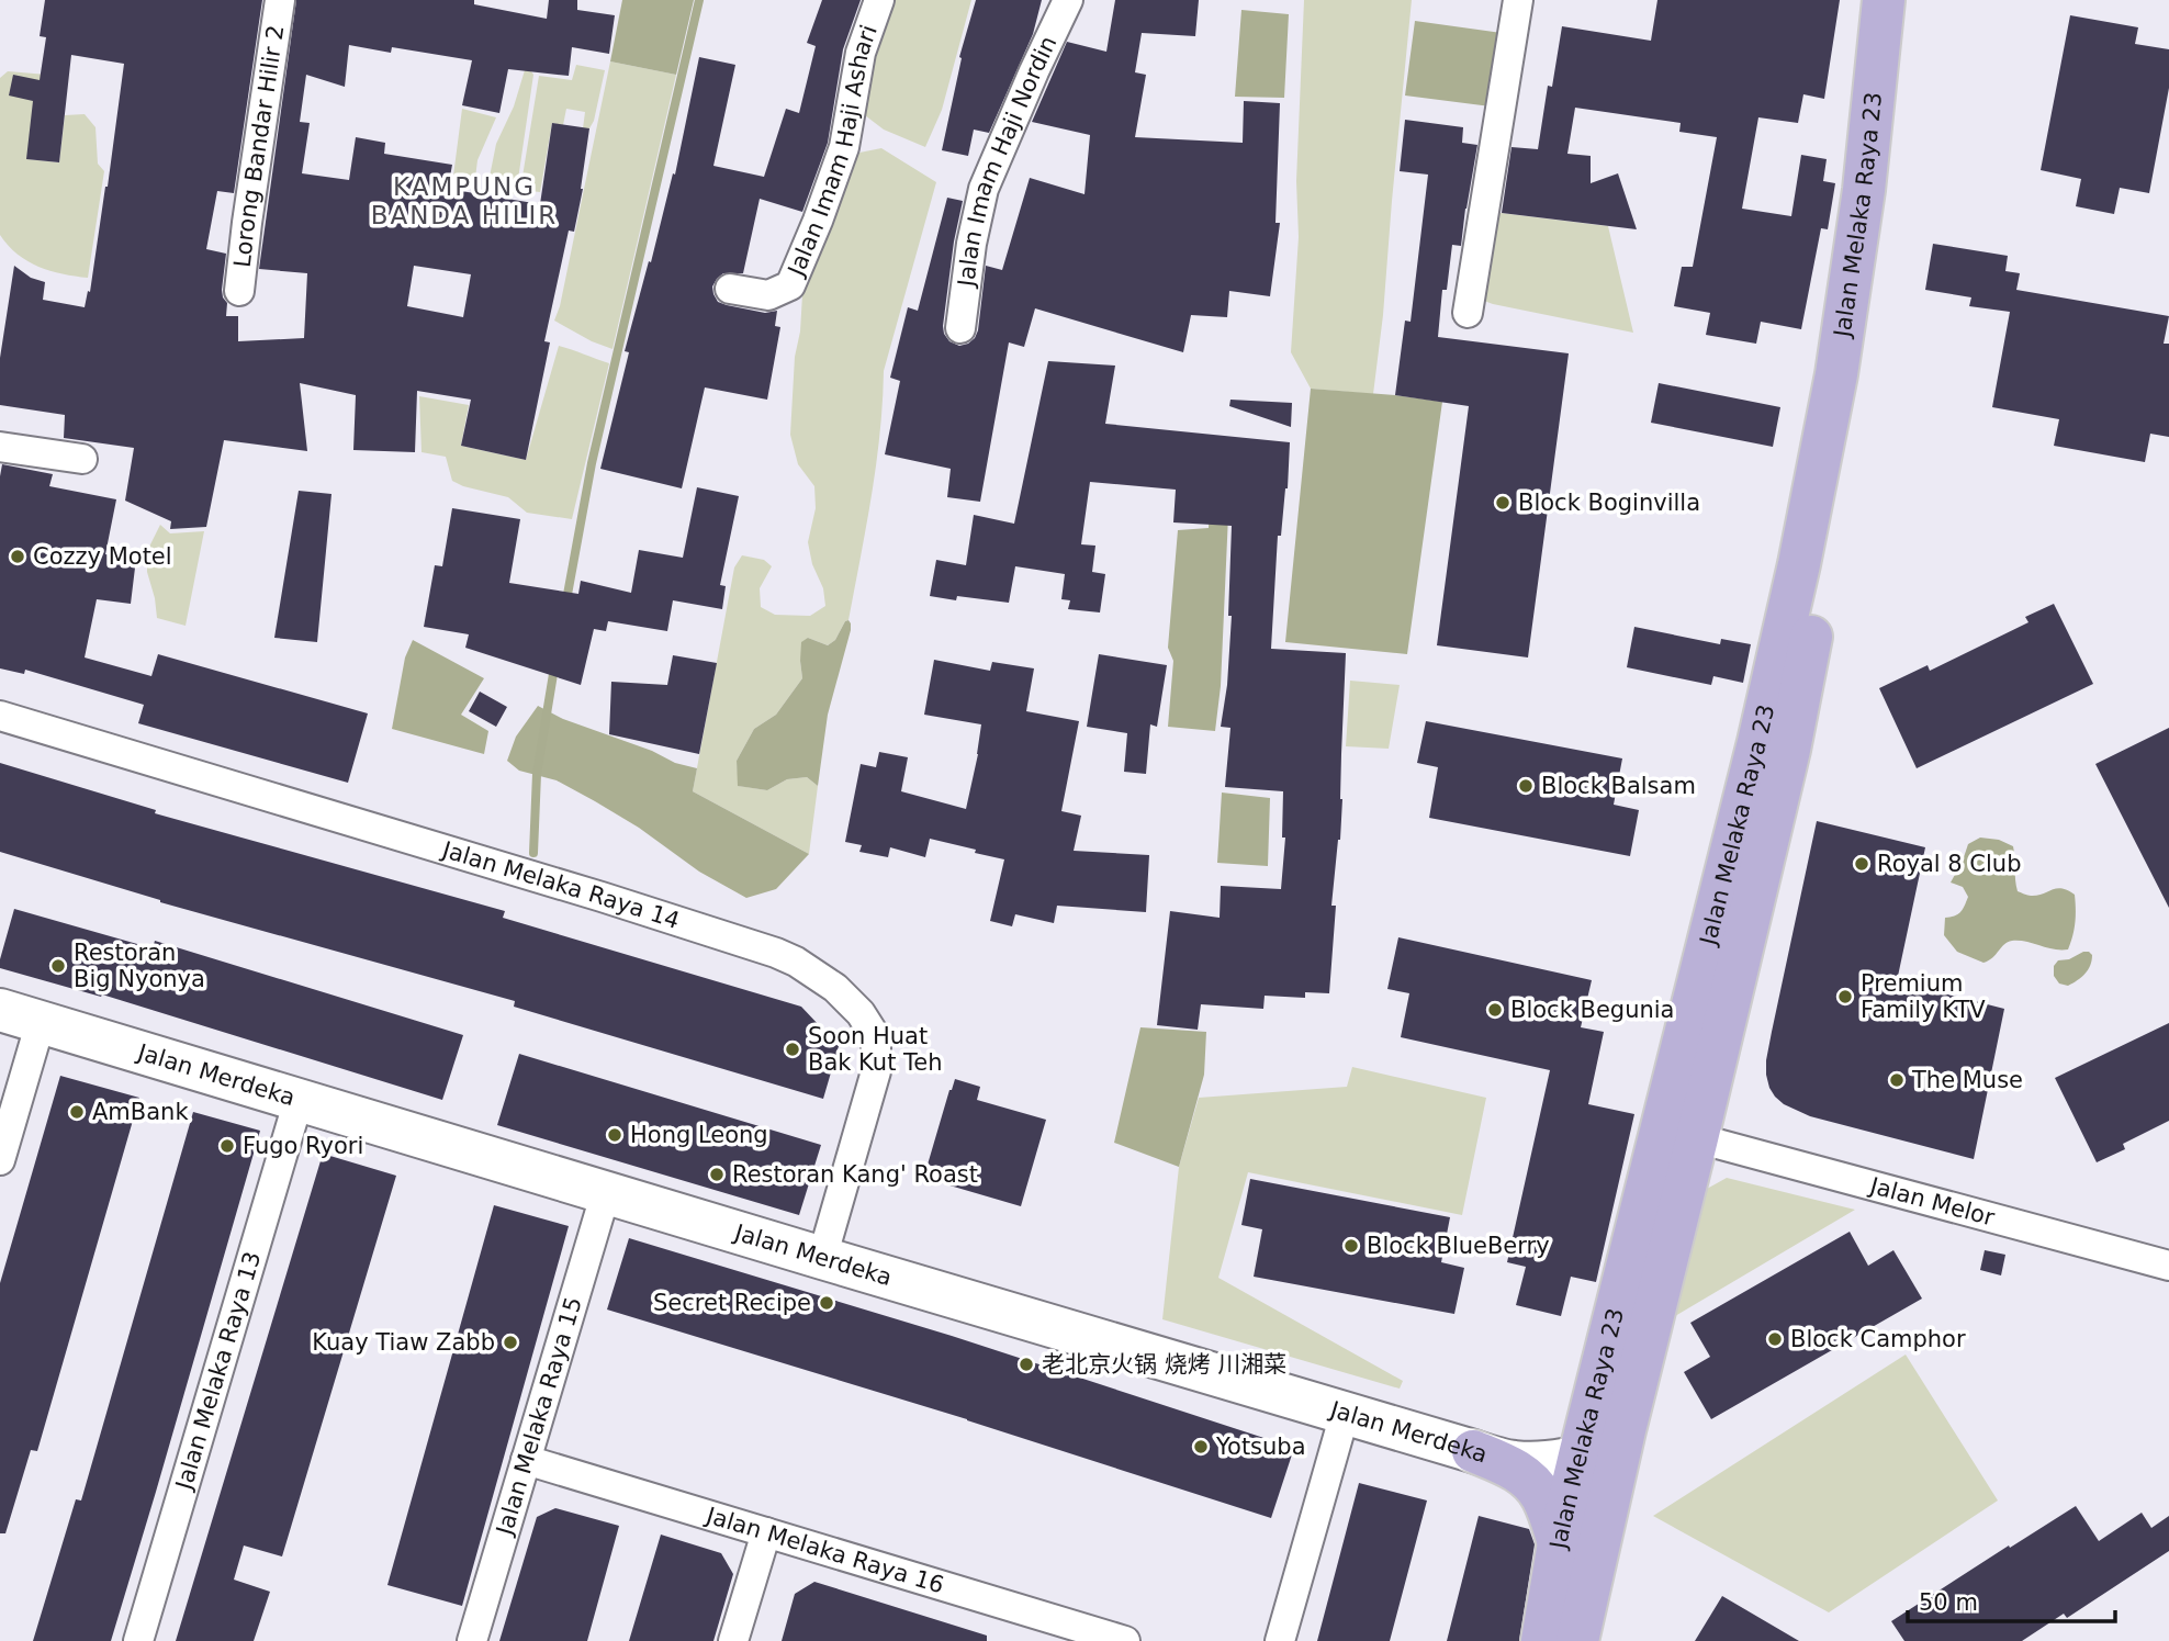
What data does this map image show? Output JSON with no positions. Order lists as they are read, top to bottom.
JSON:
{
  "streets": {
    "main road": ["Jalan Melaka Raya 23", "Jalan Merdeka"],
    "street": [
      "Lorong Bandar Hilir 2",
      "Jalan Imam Haji Ashari",
      "Jalan Imam Haji Nordin",
      "Jalan Melaka Raya 14",
      "Jalan Melor",
      "Jalan Melaka Raya 13",
      "Jalan Melaka Raya 15",
      "Jalan Melaka Raya 16"
    ]
  },
  "crossings": [
    ["Jalan Melaka Raya 23", "Jalan Merdeka"],
    ["Jalan Melaka Raya 23", "Jalan Melor"],
    ["Jalan Melaka Raya 14", "Jalan Merdeka"],
    ["Jalan Merdeka", "Jalan Melaka Raya 13"],
    ["Jalan Merdeka", "Jalan Melaka Raya 15"],
    ["Jalan Melaka Raya 15", "Jalan Melaka Raya 16"]
  ],
  "districts": ["KAMPUNG BANDA HILIR"],
  "places": [
    "Block Boginvilla",
    "Cozzy Motel",
    "Block Balsam",
    "Royal 8 Club",
    "Restoran Big Nyonya",
    "Premium Family KTV",
    "Block Begunia",
    "Soon Huat Bak Kut Teh",
    "The Muse",
    "AmBank",
    "Hong Leong",
    "Fugo Ryori",
    "Restoran Kang' Roast",
    "Block BlueBerry",
    "Secret Recipe",
    "Block Camphor",
    "Kuay Tiaw Zabb",
    "老北京火锅 烧烤 川湘菜",
    "Yotsuba"
  ],
  "scale_bar": "50 m"
}
